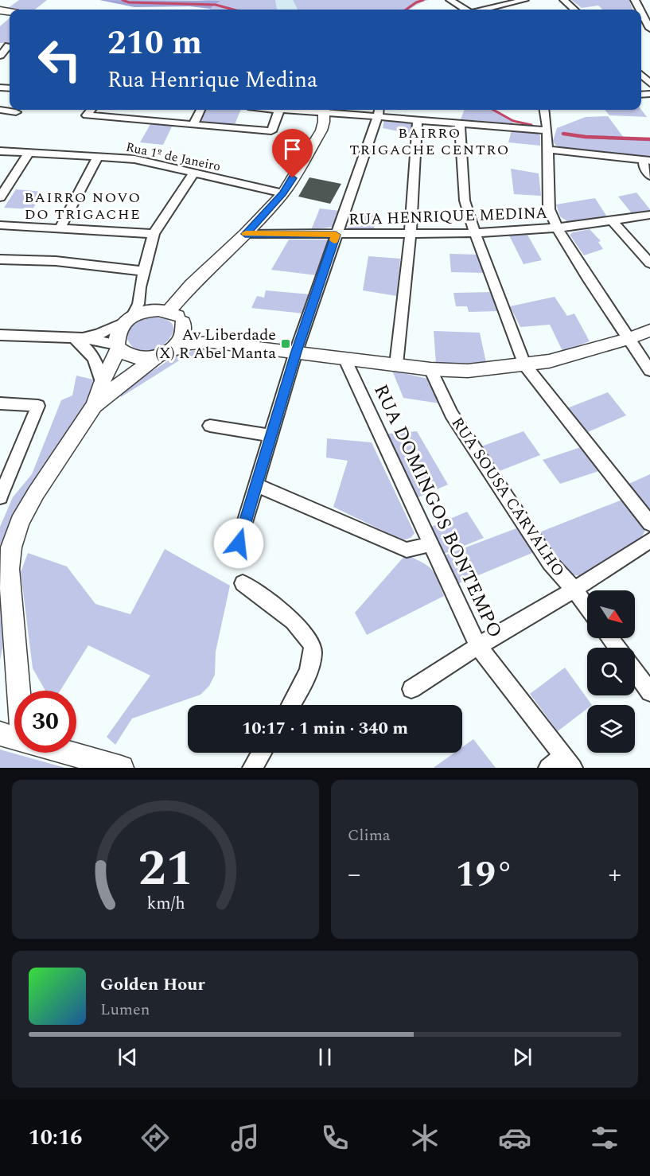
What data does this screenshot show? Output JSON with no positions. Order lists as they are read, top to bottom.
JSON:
{
  "streets": {
    "street": [
      "Rua 1º de Janeiro",
      "RUA HENRIQUE MEDINA",
      "RUA SOUSA CARVALHO",
      "RUA DOMINGOS BONTEMPO"
    ]
  },
  "districts": ["BAIRRO TRIGACHE CENTRO", "BAIRRO NOVO DO TRIGACHE"],
  "places": {
    "transit": ["Av Liberdade (X) R Abel Manta"]
  },
  "north": "bottom right",
  "page": {
    "turn": ["210 m", "Rua Henrique Medina"],
    "limit": "30",
    "trip": "10:17 · 1 min · 340 m",
    "tile": "Clima",
    "heat": ["−", "19°", "+"],
    "song": ["Golden Hour", "Lumen"],
    "tabs": "10:16",
    "gauge": ["21", "km/h"]
  }
}
